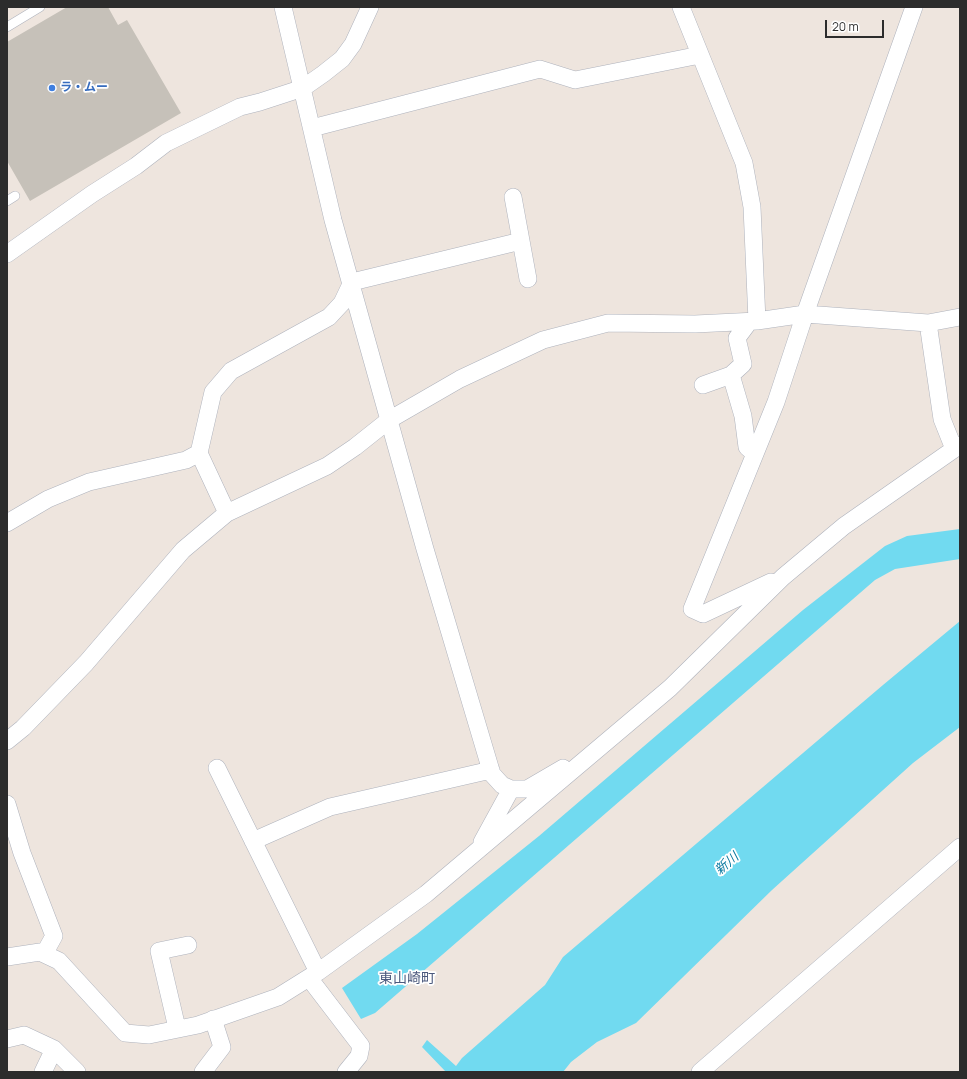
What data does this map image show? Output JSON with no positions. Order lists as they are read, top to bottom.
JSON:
{
  "districts": ["東山崎町"],
  "water": ["新川"],
  "places": ["ラ・ムー"],
  "scale_bar": "20 m"
}
